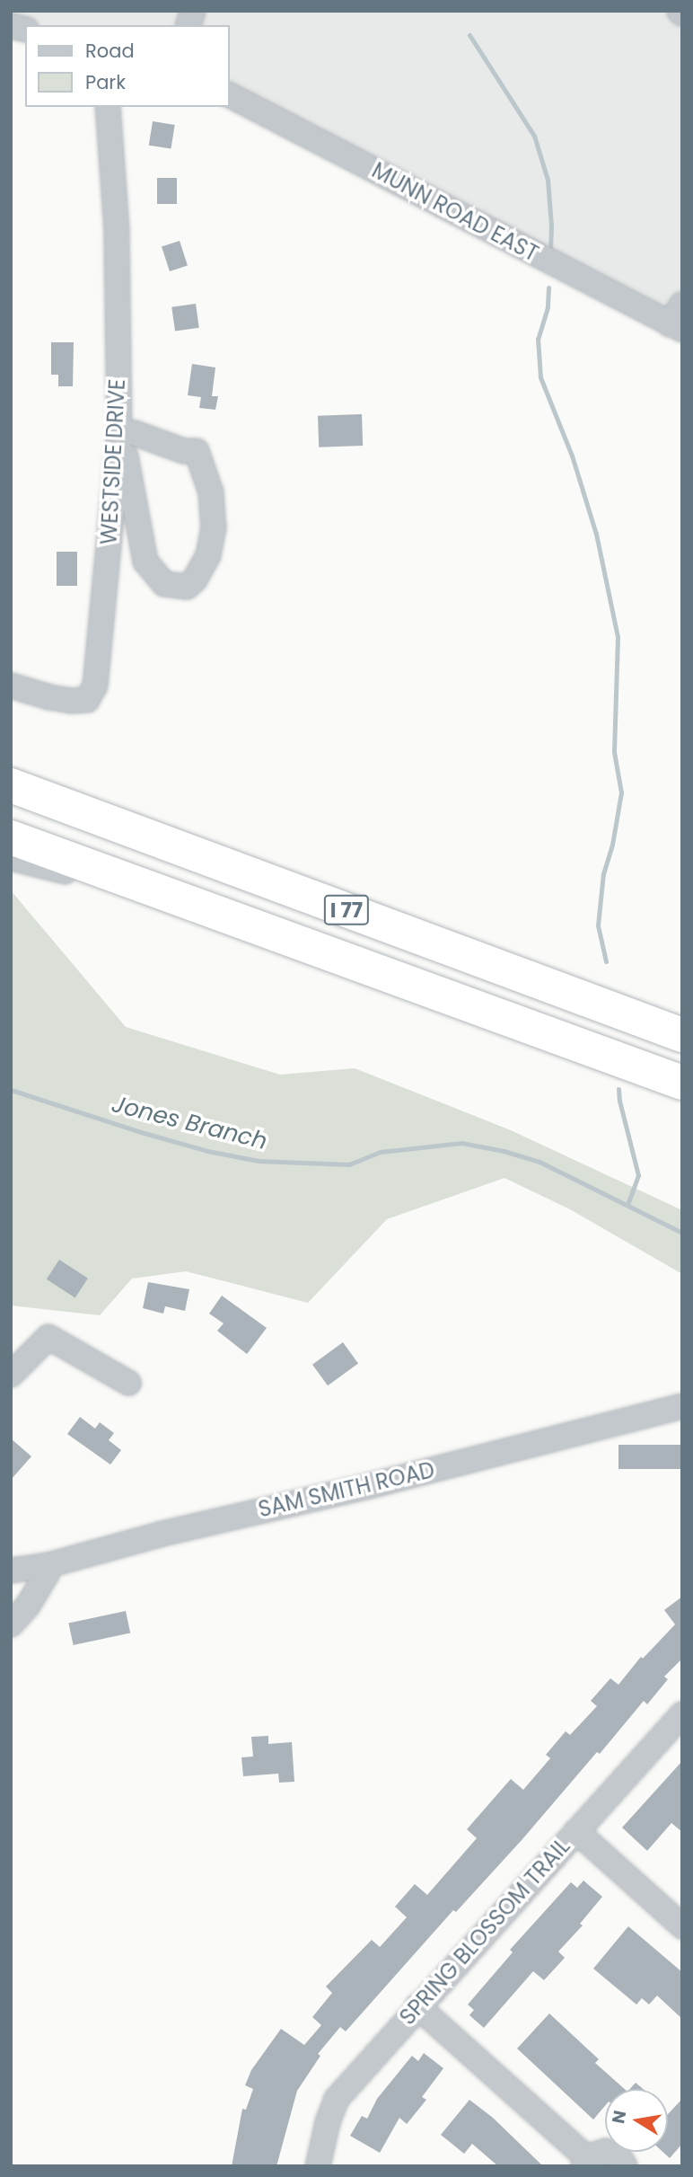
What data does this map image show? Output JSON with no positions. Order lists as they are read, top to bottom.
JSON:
{
  "streets": {
    "highway": ["I 77"],
    "street": [
      "MUNN ROAD EAST",
      "WESTSIDE DRIVE",
      "SAM SMITH ROAD",
      "SPRING BLOSSOM TRAIL"
    ]
  },
  "water": ["Jones Branch"],
  "legend": ["Road", "Park"],
  "north": "left"
}
